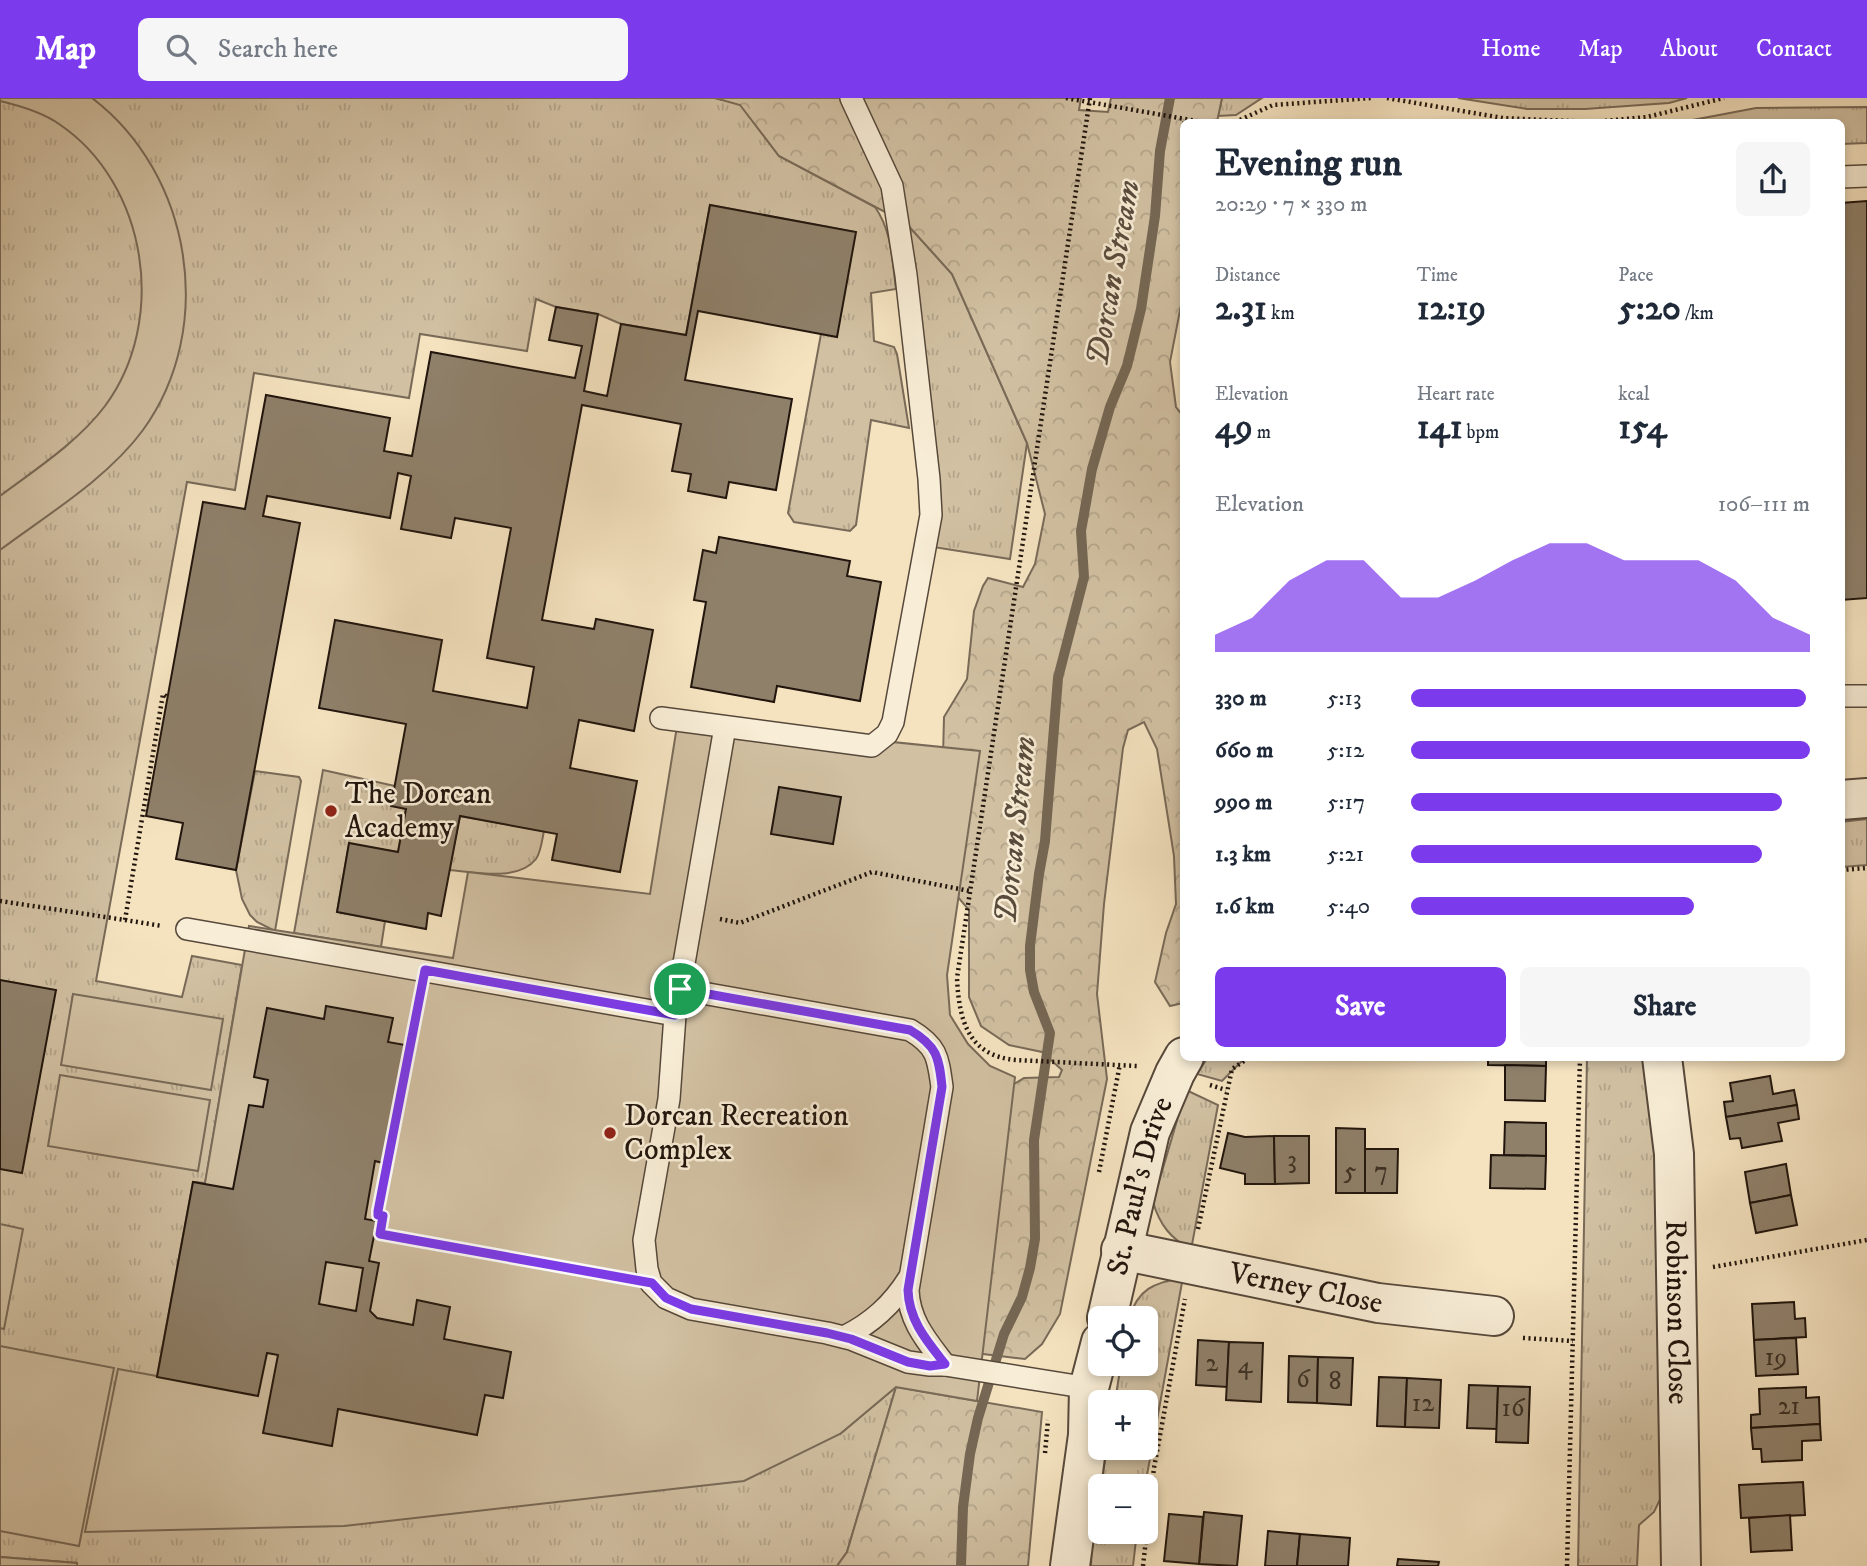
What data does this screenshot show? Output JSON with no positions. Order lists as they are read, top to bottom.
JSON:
{
  "streets": {
    "street": ["St. Paul's Drive", "Verney Close", "Robinson Close"]
  },
  "crossings": [
    ["St. Paul's Drive", "Verney Close"]
  ],
  "water": ["Dorcan Stream"],
  "places": ["The Dorcan Academy", "Dorcan Recreation Complex"],
  "house_numbers": [
    "3",
    "5",
    "7",
    "19",
    "2",
    "4",
    "6",
    "8",
    "12",
    "21",
    "16"
  ],
  "page": {
    "header": "Map",
    "search": "Search here",
    "nav": [
      "Home",
      "Map",
      "About",
      "Contact"
    ],
    "heading": ["Evening run", "20:29 · 7 × 330 m"],
    "stats": [
      ["Distance", "2.31 km"],
      ["Time", "12:19"],
      ["Pace", "5:20 /km"],
      ["Elevation", "49 m"],
      ["Heart rate", "141 bpm"],
      ["kcal", "154"]
    ],
    "chart": ["Elevation", "106–111 m"],
    "list": [
      {
        "name": "330 m",
        "note": "5:13"
      },
      {
        "name": "660 m",
        "note": "5:12"
      },
      {
        "name": "990 m",
        "note": "5:17"
      },
      {
        "name": "1.3 km",
        "note": "5:21"
      },
      {
        "name": "1.6 km",
        "note": "5:40"
      }
    ],
    "buttons": ["Save", "Share"],
    "map_buttons": ["+", "−"]
  }
}
